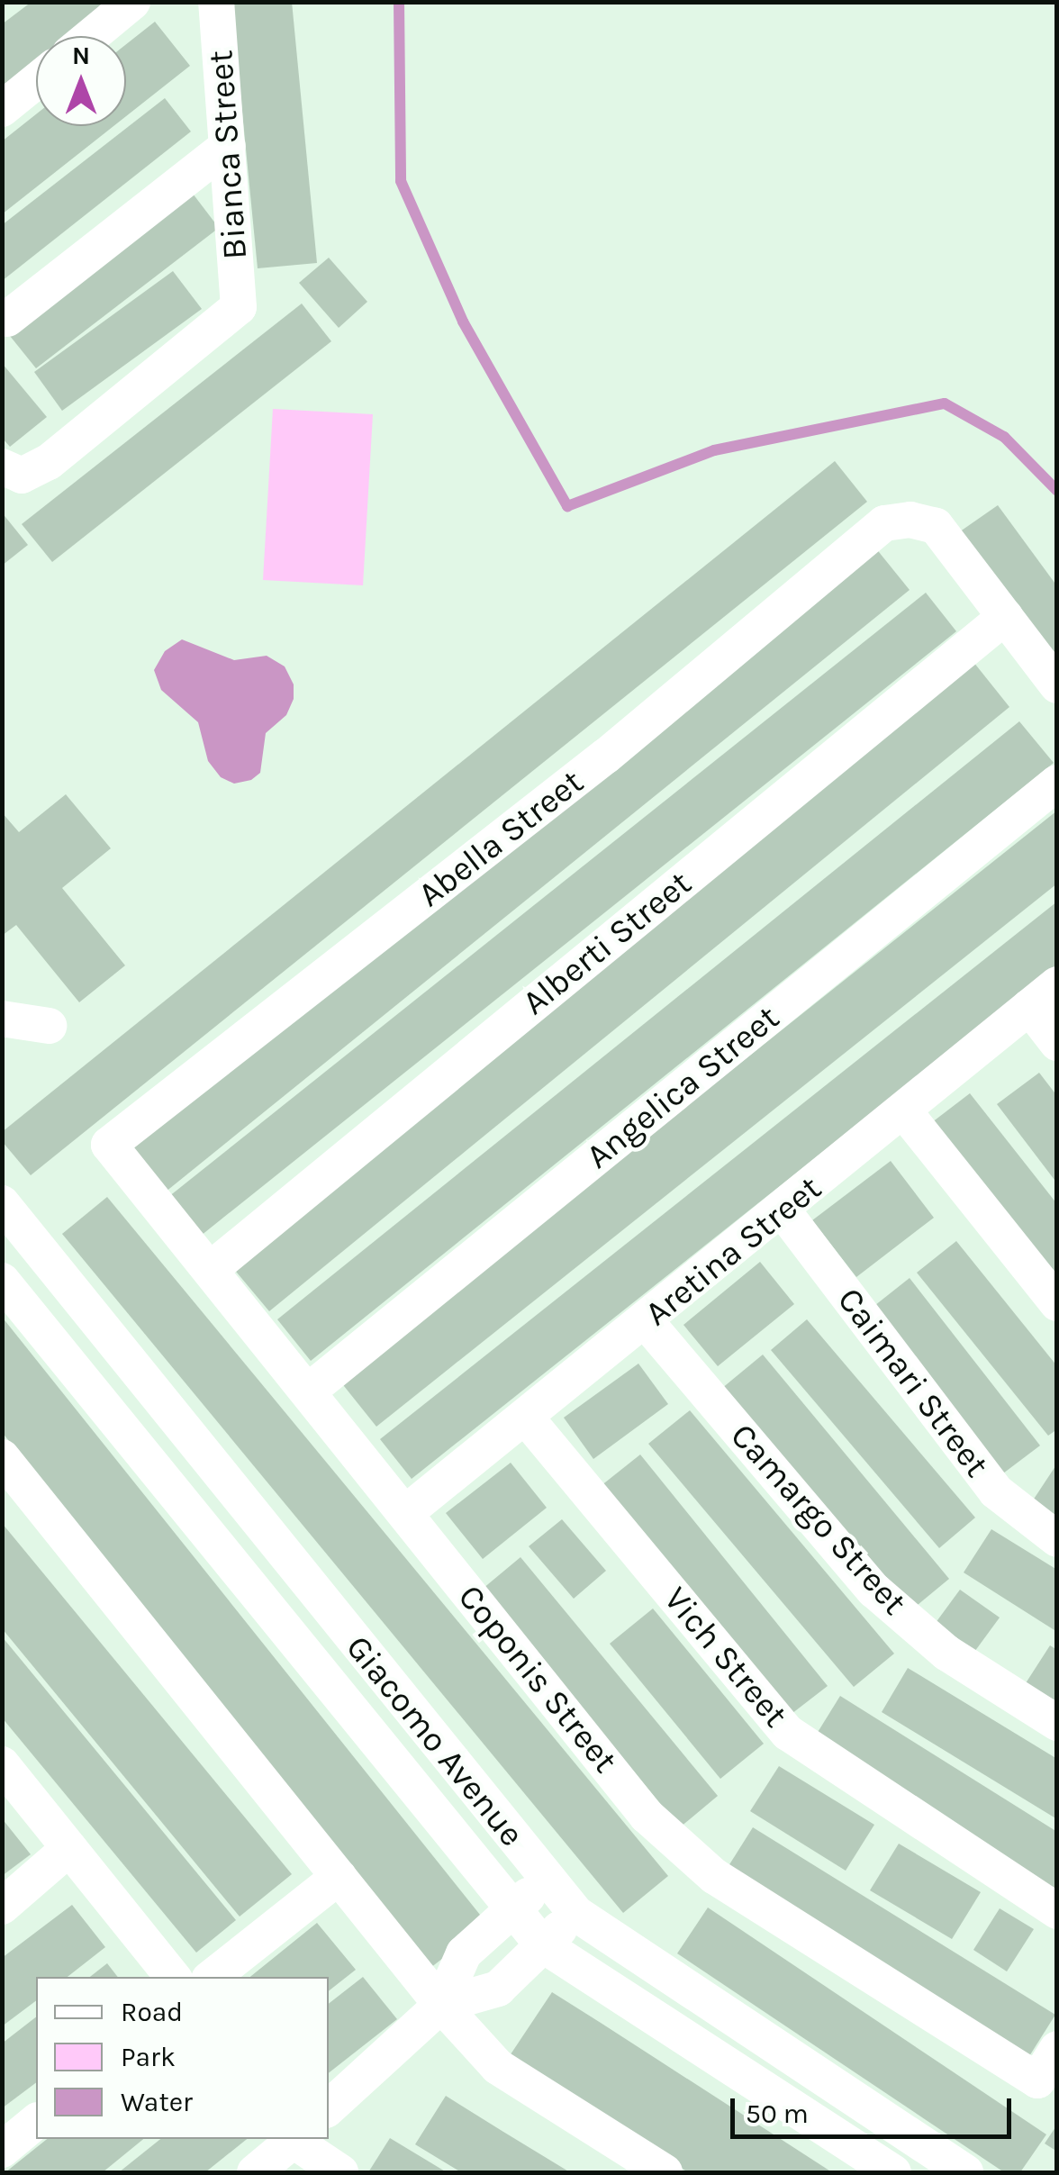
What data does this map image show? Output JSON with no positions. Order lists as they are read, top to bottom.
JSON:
{
  "streets": {
    "street": [
      "Bianca Street",
      "Abella Street",
      "Alberti Street",
      "Angelica Street",
      "Aretina Street",
      "Caimari Street",
      "Camargo Street",
      "Vich Street",
      "Coponis Street",
      "Giacomo Avenue"
    ]
  },
  "crossings": [
    ["Abella Street", "Alberti Street"],
    ["Abella Street", "Coponis Street"],
    ["Alberti Street", "Coponis Street"],
    ["Angelica Street", "Coponis Street"],
    ["Aretina Street", "Caimari Street"],
    ["Aretina Street", "Camargo Street"],
    ["Aretina Street", "Vich Street"],
    ["Aretina Street", "Coponis Street"]
  ],
  "legend": ["Road", "Park", "Water"],
  "scale_bar": "50 m",
  "north": "top"
}
